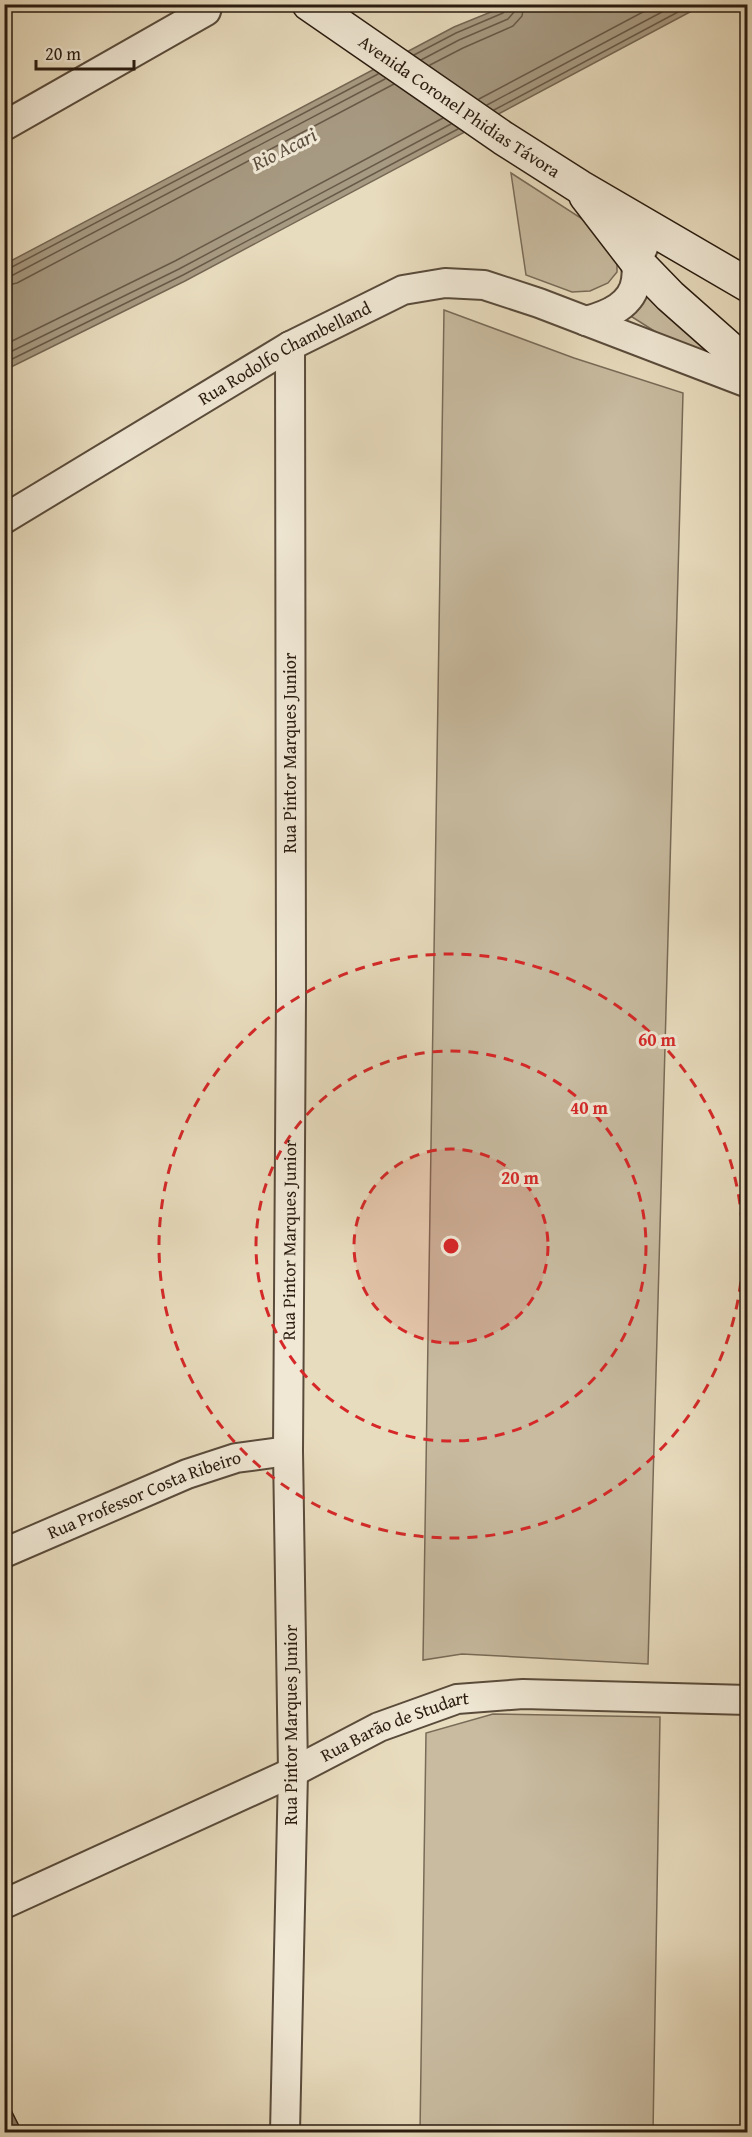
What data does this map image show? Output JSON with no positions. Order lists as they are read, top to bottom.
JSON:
{
  "streets": {
    "street": [
      "Avenida Coronel Phidias Távora",
      "Rua Rodolfo Chambelland",
      "Rua Pintor Marques Junior",
      "Rua Professor Costa Ribeiro",
      "Rua Barão de Studart"
    ]
  },
  "crossings": [
    ["Rua Rodolfo Chambelland", "Rua Pintor Marques Junior"],
    ["Rua Pintor Marques Junior", "Rua Professor Costa Ribeiro"],
    ["Rua Pintor Marques Junior", "Rua Barão de Studart"]
  ],
  "water": ["Rio Acari"],
  "scale_bar": "20 m",
  "rings": ["60 m", "40 m", "20 m"]
}
